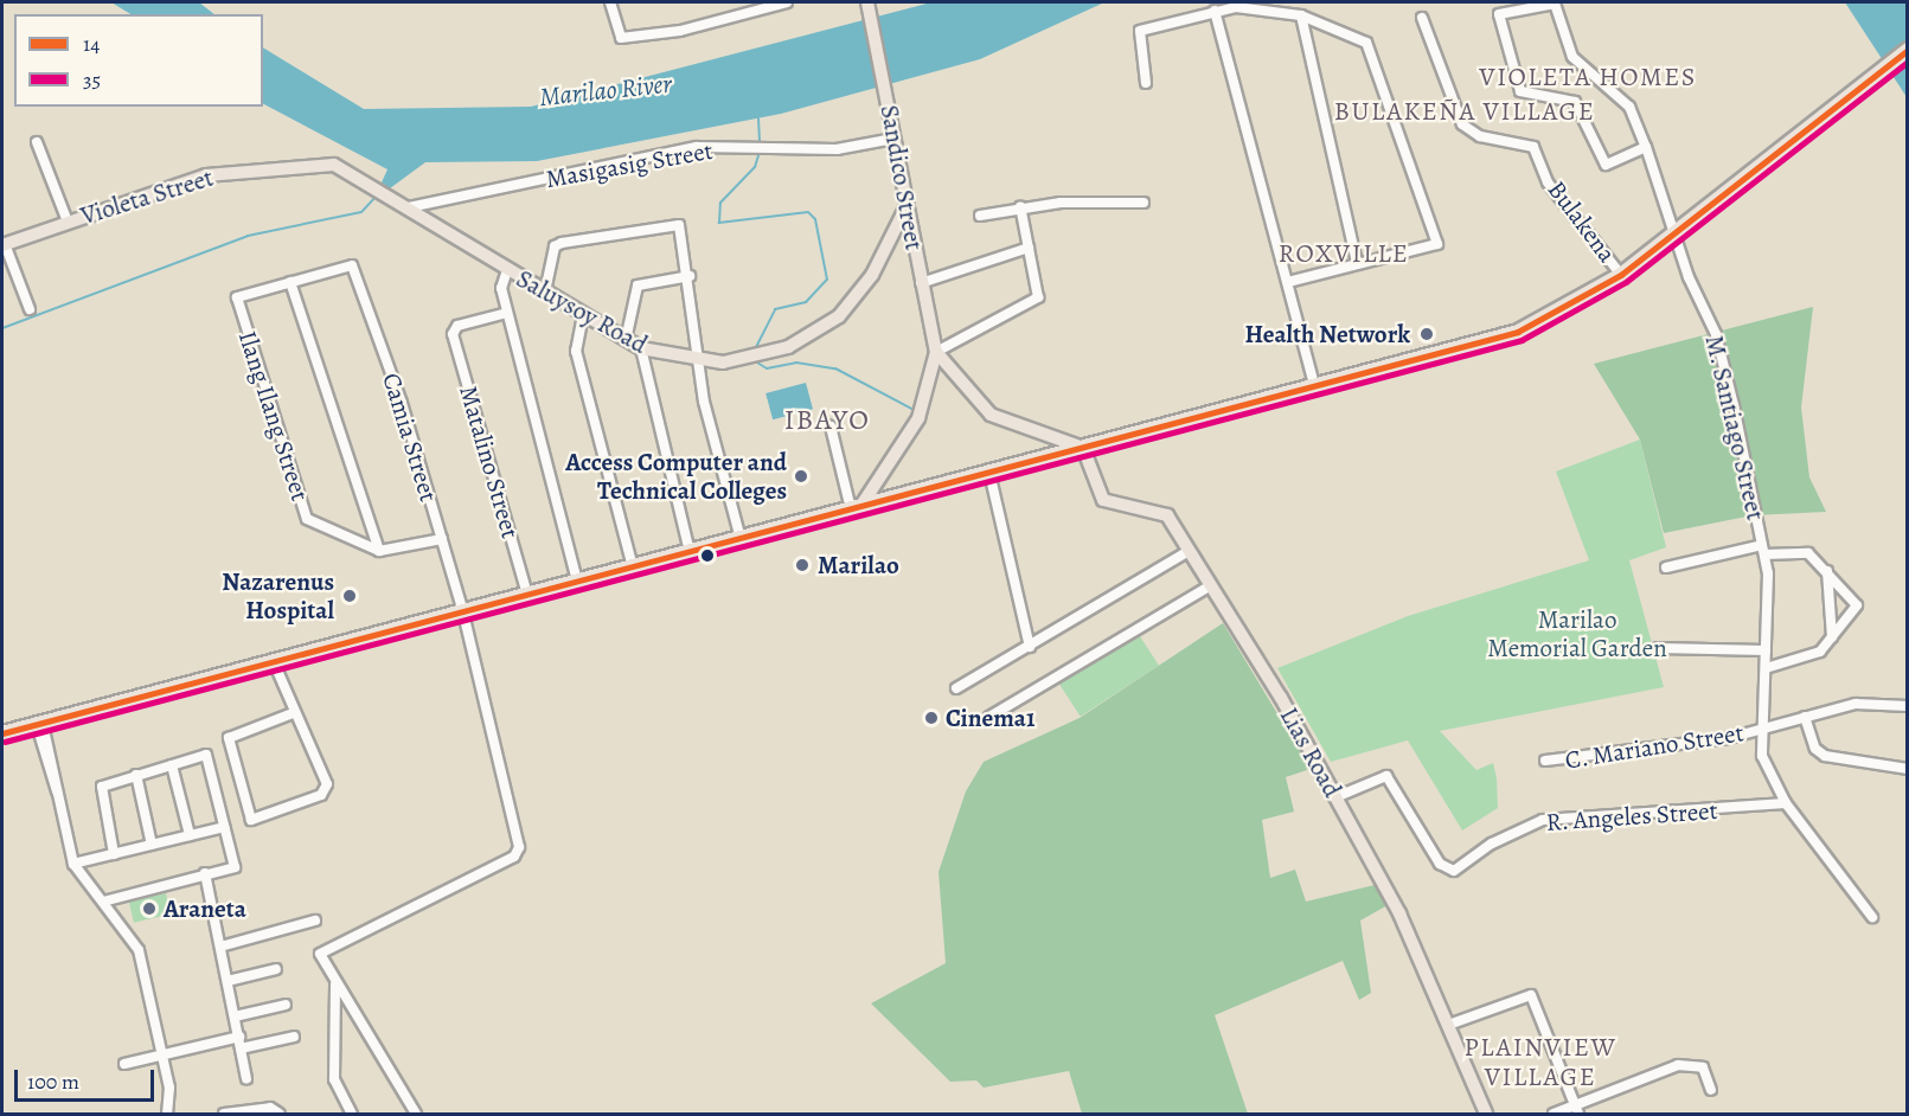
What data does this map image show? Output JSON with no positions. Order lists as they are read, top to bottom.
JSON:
{
  "streets": {
    "main road": [
      "Sandico Street",
      "Violeta Street",
      "Saluysoy Road",
      "Lias Road"
    ],
    "street": [
      "Masigasig Street",
      "Bulakena",
      "Ilang Ilang Street",
      "M. Santiago Street",
      "Camia Street",
      "Matalino Street",
      "C. Mariano Street",
      "R. Angeles Street"
    ]
  },
  "crossings": [
    ["Masigasig Street", "Sandico Street"],
    ["Masigasig Street", "Saluysoy Road"],
    ["Sandico Street", "Saluysoy Road"],
    ["Sandico Street", "Lias Road"],
    ["Violeta Street", "Saluysoy Road"],
    ["Ilang Ilang Street", "Camia Street"],
    ["M. Santiago Street", "C. Mariano Street"],
    ["M. Santiago Street", "R. Angeles Street"],
    ["Lias Road", "R. Angeles Street"]
  ],
  "districts": [
    "VIOLETA HOMES",
    "BULAKEÑA VILLAGE",
    "ROXVILLE",
    "IBAYO",
    "PLAINVIEW VILLAGE"
  ],
  "water": ["Marilao River"],
  "parks": ["Marilao Memorial Garden"],
  "places": [
    "Health Network",
    "Access Computer and Technical Colleges",
    "Marilao",
    "Nazarenus Hospital",
    "Cinema1",
    "Araneta"
  ],
  "lines": ["transit line 14", "transit line 35"],
  "legend": ["14", "35"],
  "scale_bar": "100 m"
}
